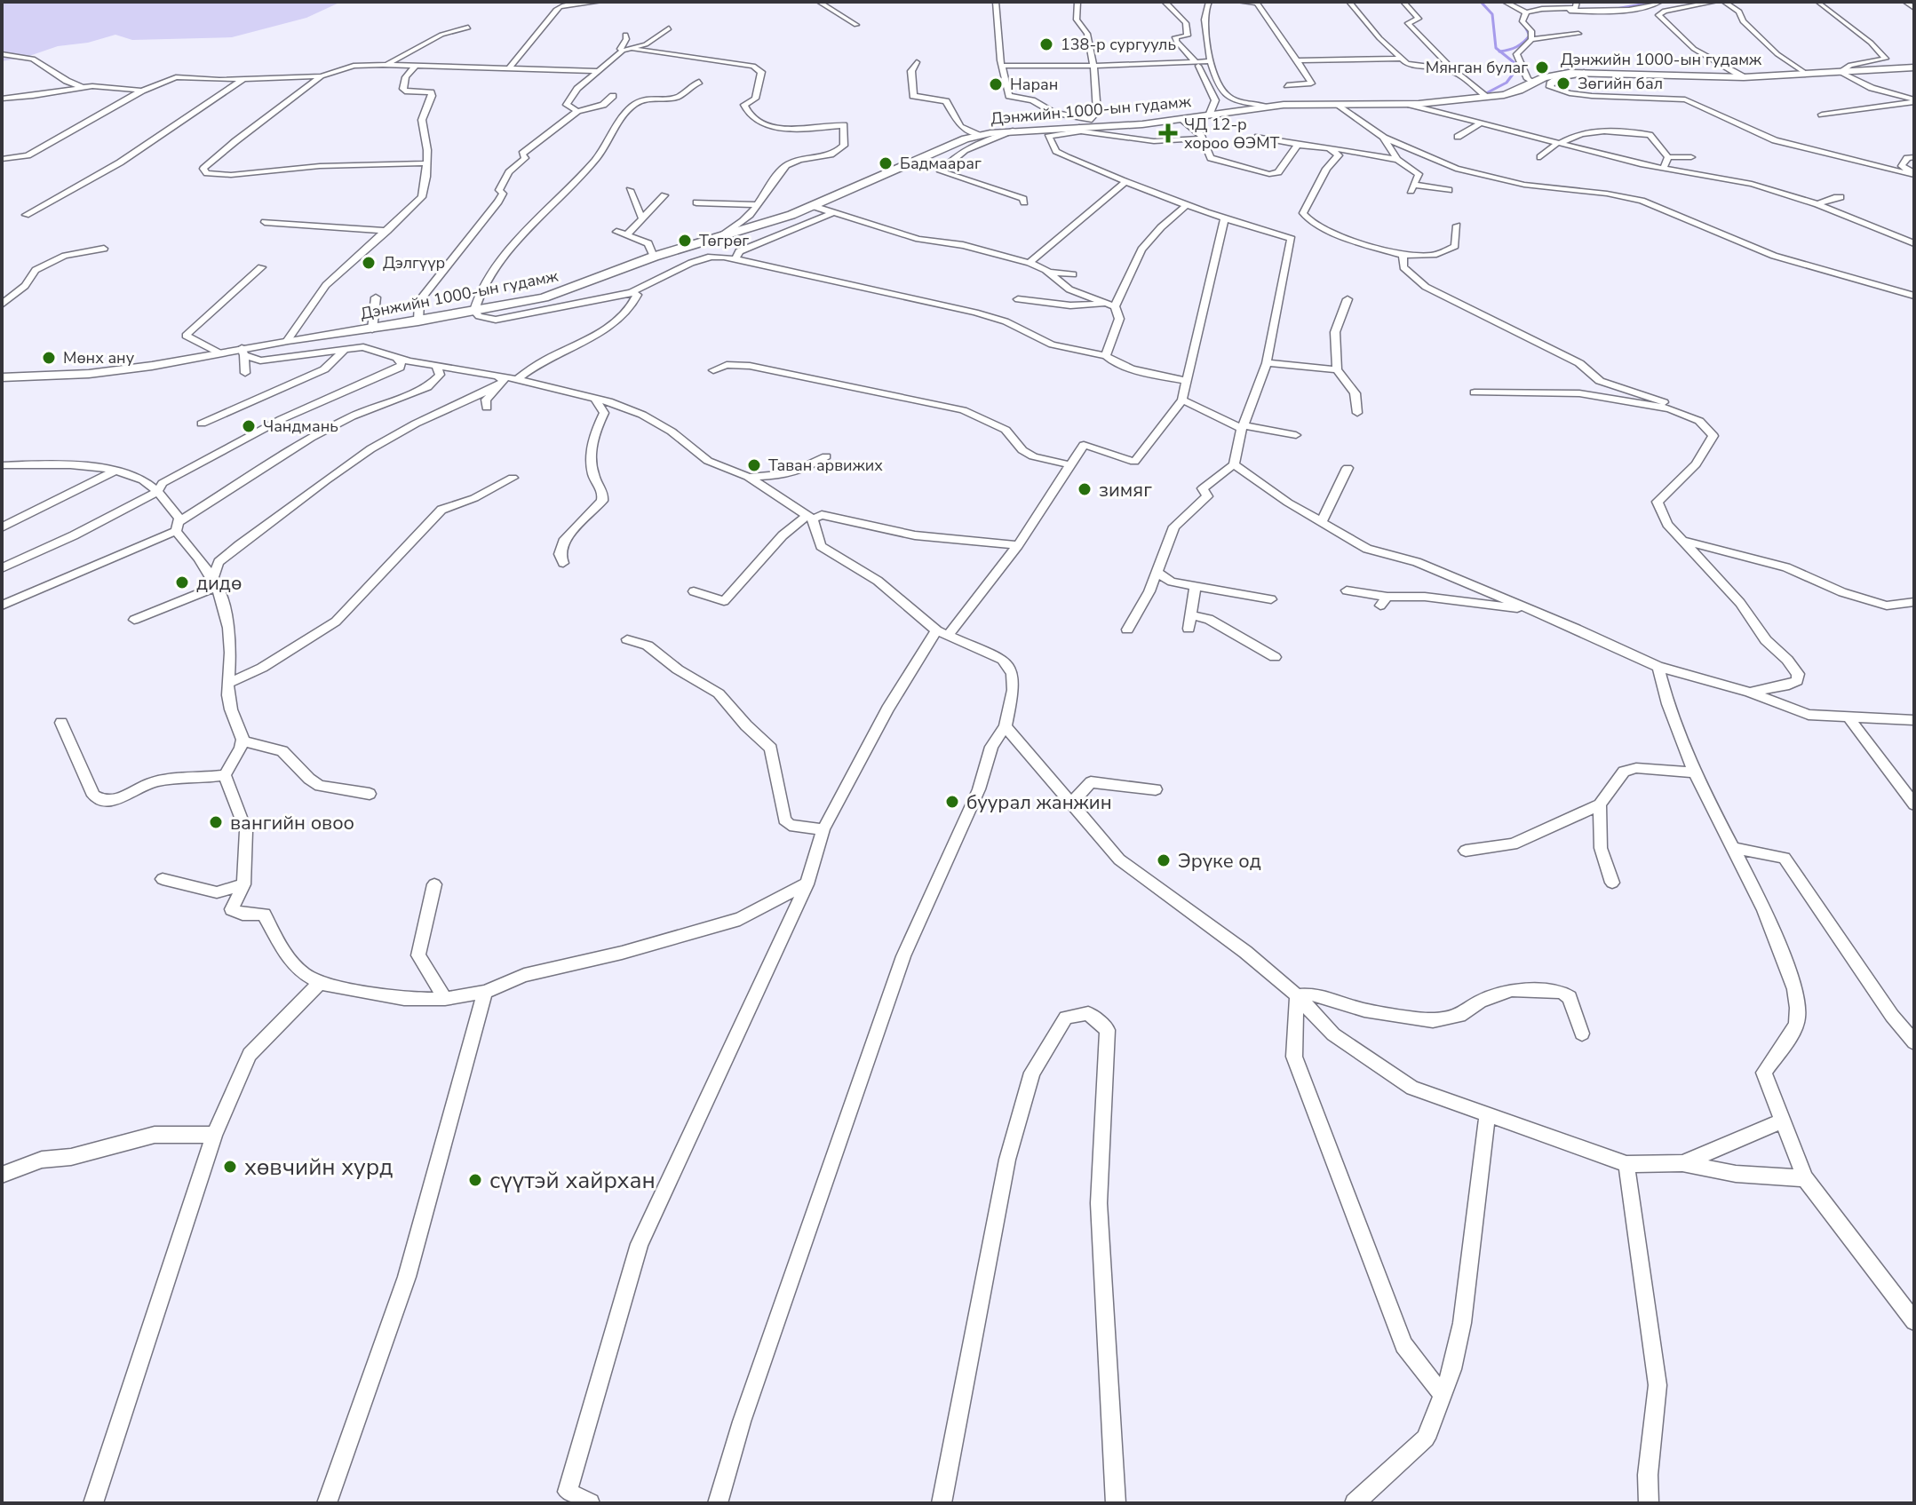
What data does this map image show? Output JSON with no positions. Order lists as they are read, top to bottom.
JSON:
{
  "streets": {
    "main road": ["Дэнжийн 1000-ын гудамж"]
  },
  "places": {
    "other": [
      "138-р сургууль",
      "Мянган булаг",
      "Зөгийн бал",
      "Наран",
      "Бадмаараг",
      "Төгрөг",
      "Дэлгүүр",
      "Мөнх ану",
      "Чандмань",
      "Таван арвижих",
      "зимяг",
      "дидө",
      "буурал жанжин",
      "вангийн овоо",
      "Эрүке од",
      "хөвчийн хурд",
      "сүүтэй хайрхан"
    ],
    "health": ["ЧД 12-р хороо ӨЭМТ"]
  }
}
